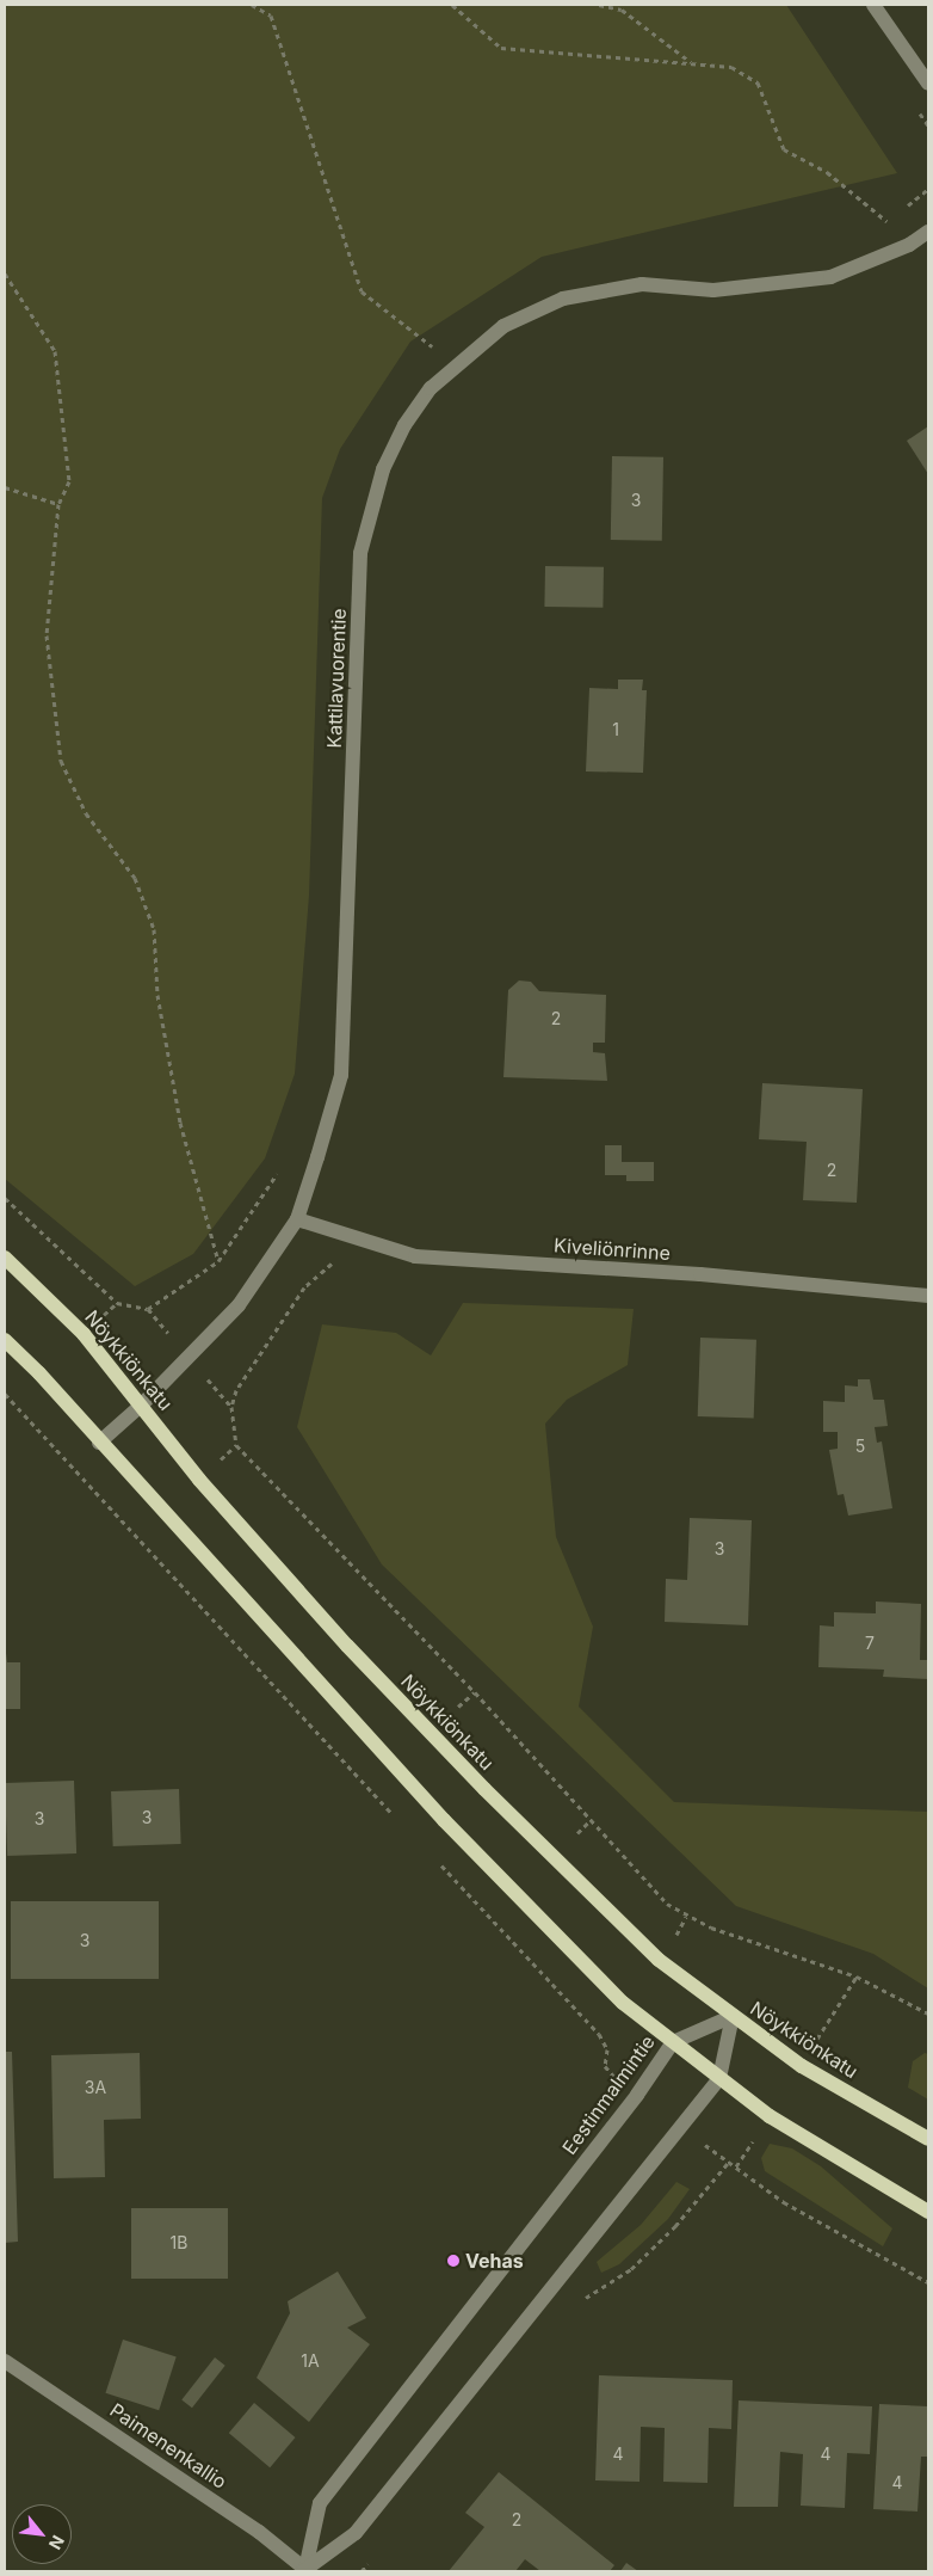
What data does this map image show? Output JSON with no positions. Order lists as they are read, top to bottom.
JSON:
{
  "streets": {
    "main road": ["Nöykkiönkatu"],
    "street": [
      "Kattilavuorentie",
      "Kiveliönrinne",
      "Eestinmalmintie",
      "Paimenenkallio"
    ]
  },
  "crossings": [
    ["Kattilavuorentie", "Kiveliönrinne"],
    ["Kattilavuorentie", "Nöykkiönkatu"],
    ["Nöykkiönkatu", "Eestinmalmintie"],
    ["Eestinmalmintie", "Paimenenkallio"]
  ],
  "places": ["Vehas"],
  "house_numbers": [
    "3",
    "1",
    "2",
    "2",
    "5",
    "3",
    "7",
    "3",
    "3",
    "3",
    "3A",
    "1B",
    "1A",
    "4",
    "4",
    "4",
    "2"
  ],
  "north": "bottom right"
}
